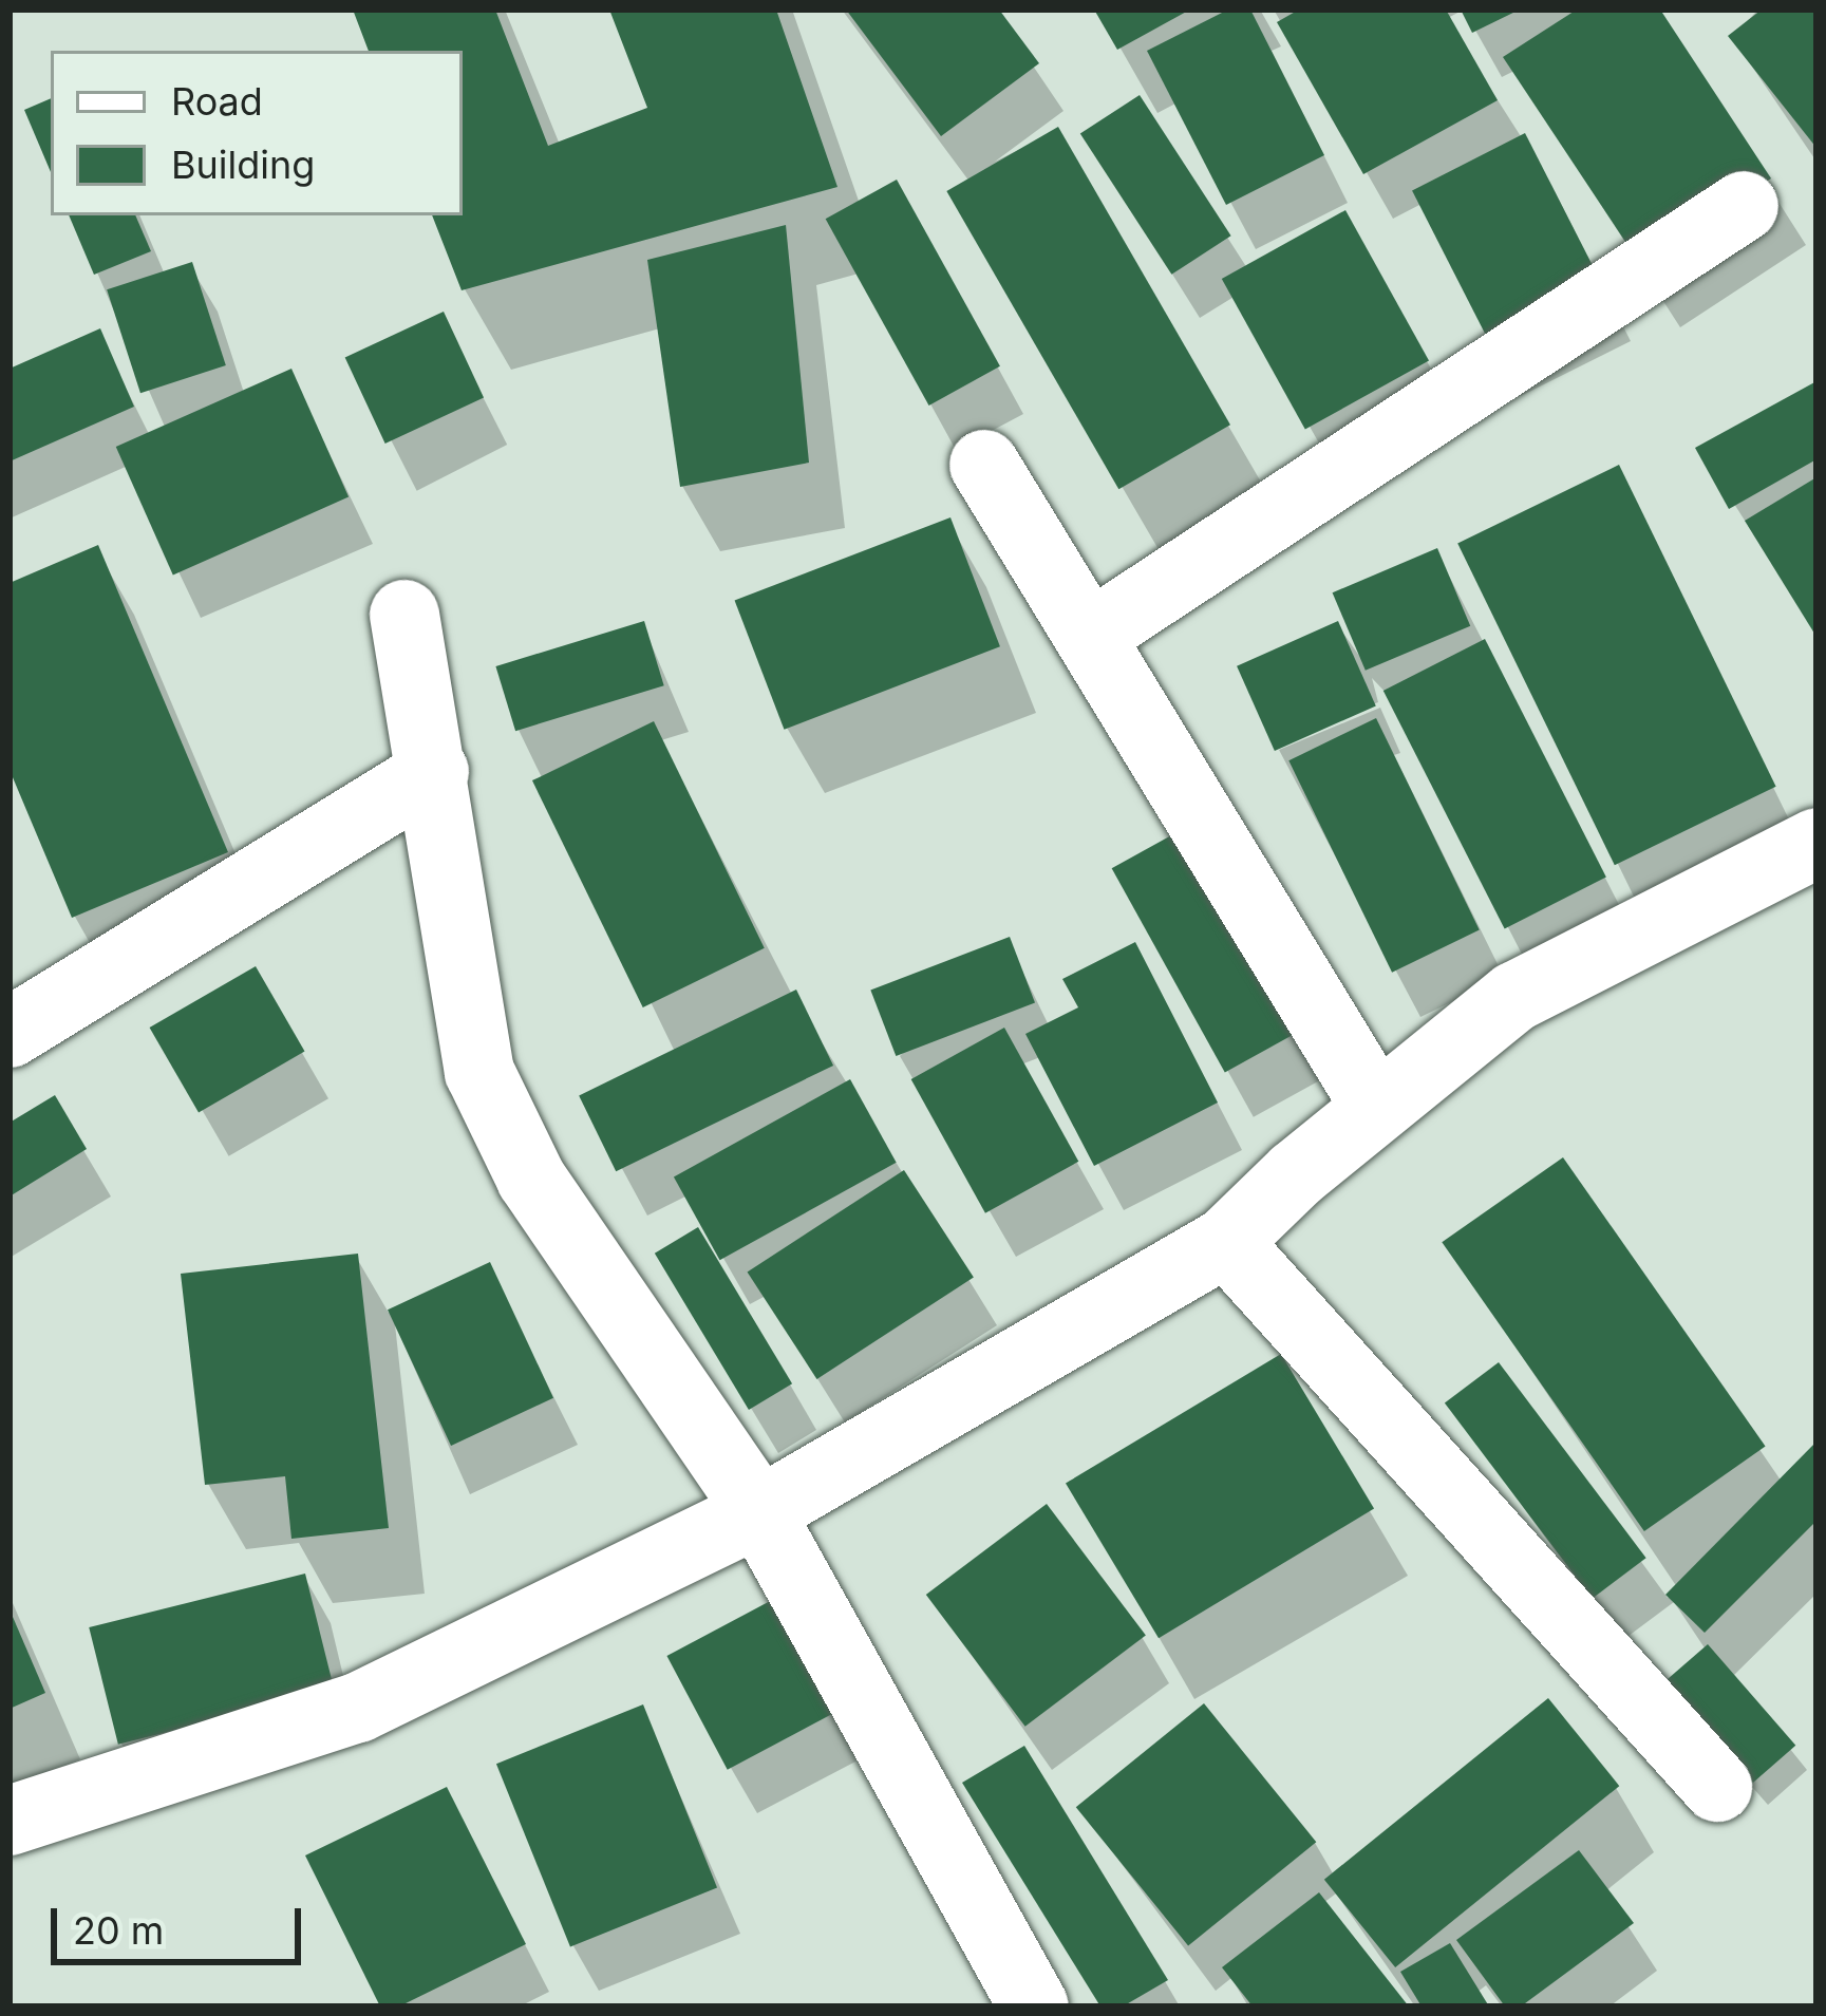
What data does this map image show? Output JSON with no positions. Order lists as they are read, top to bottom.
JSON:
{
  "legend": ["Road", "Building"],
  "scale_bar": "20 m"
}
